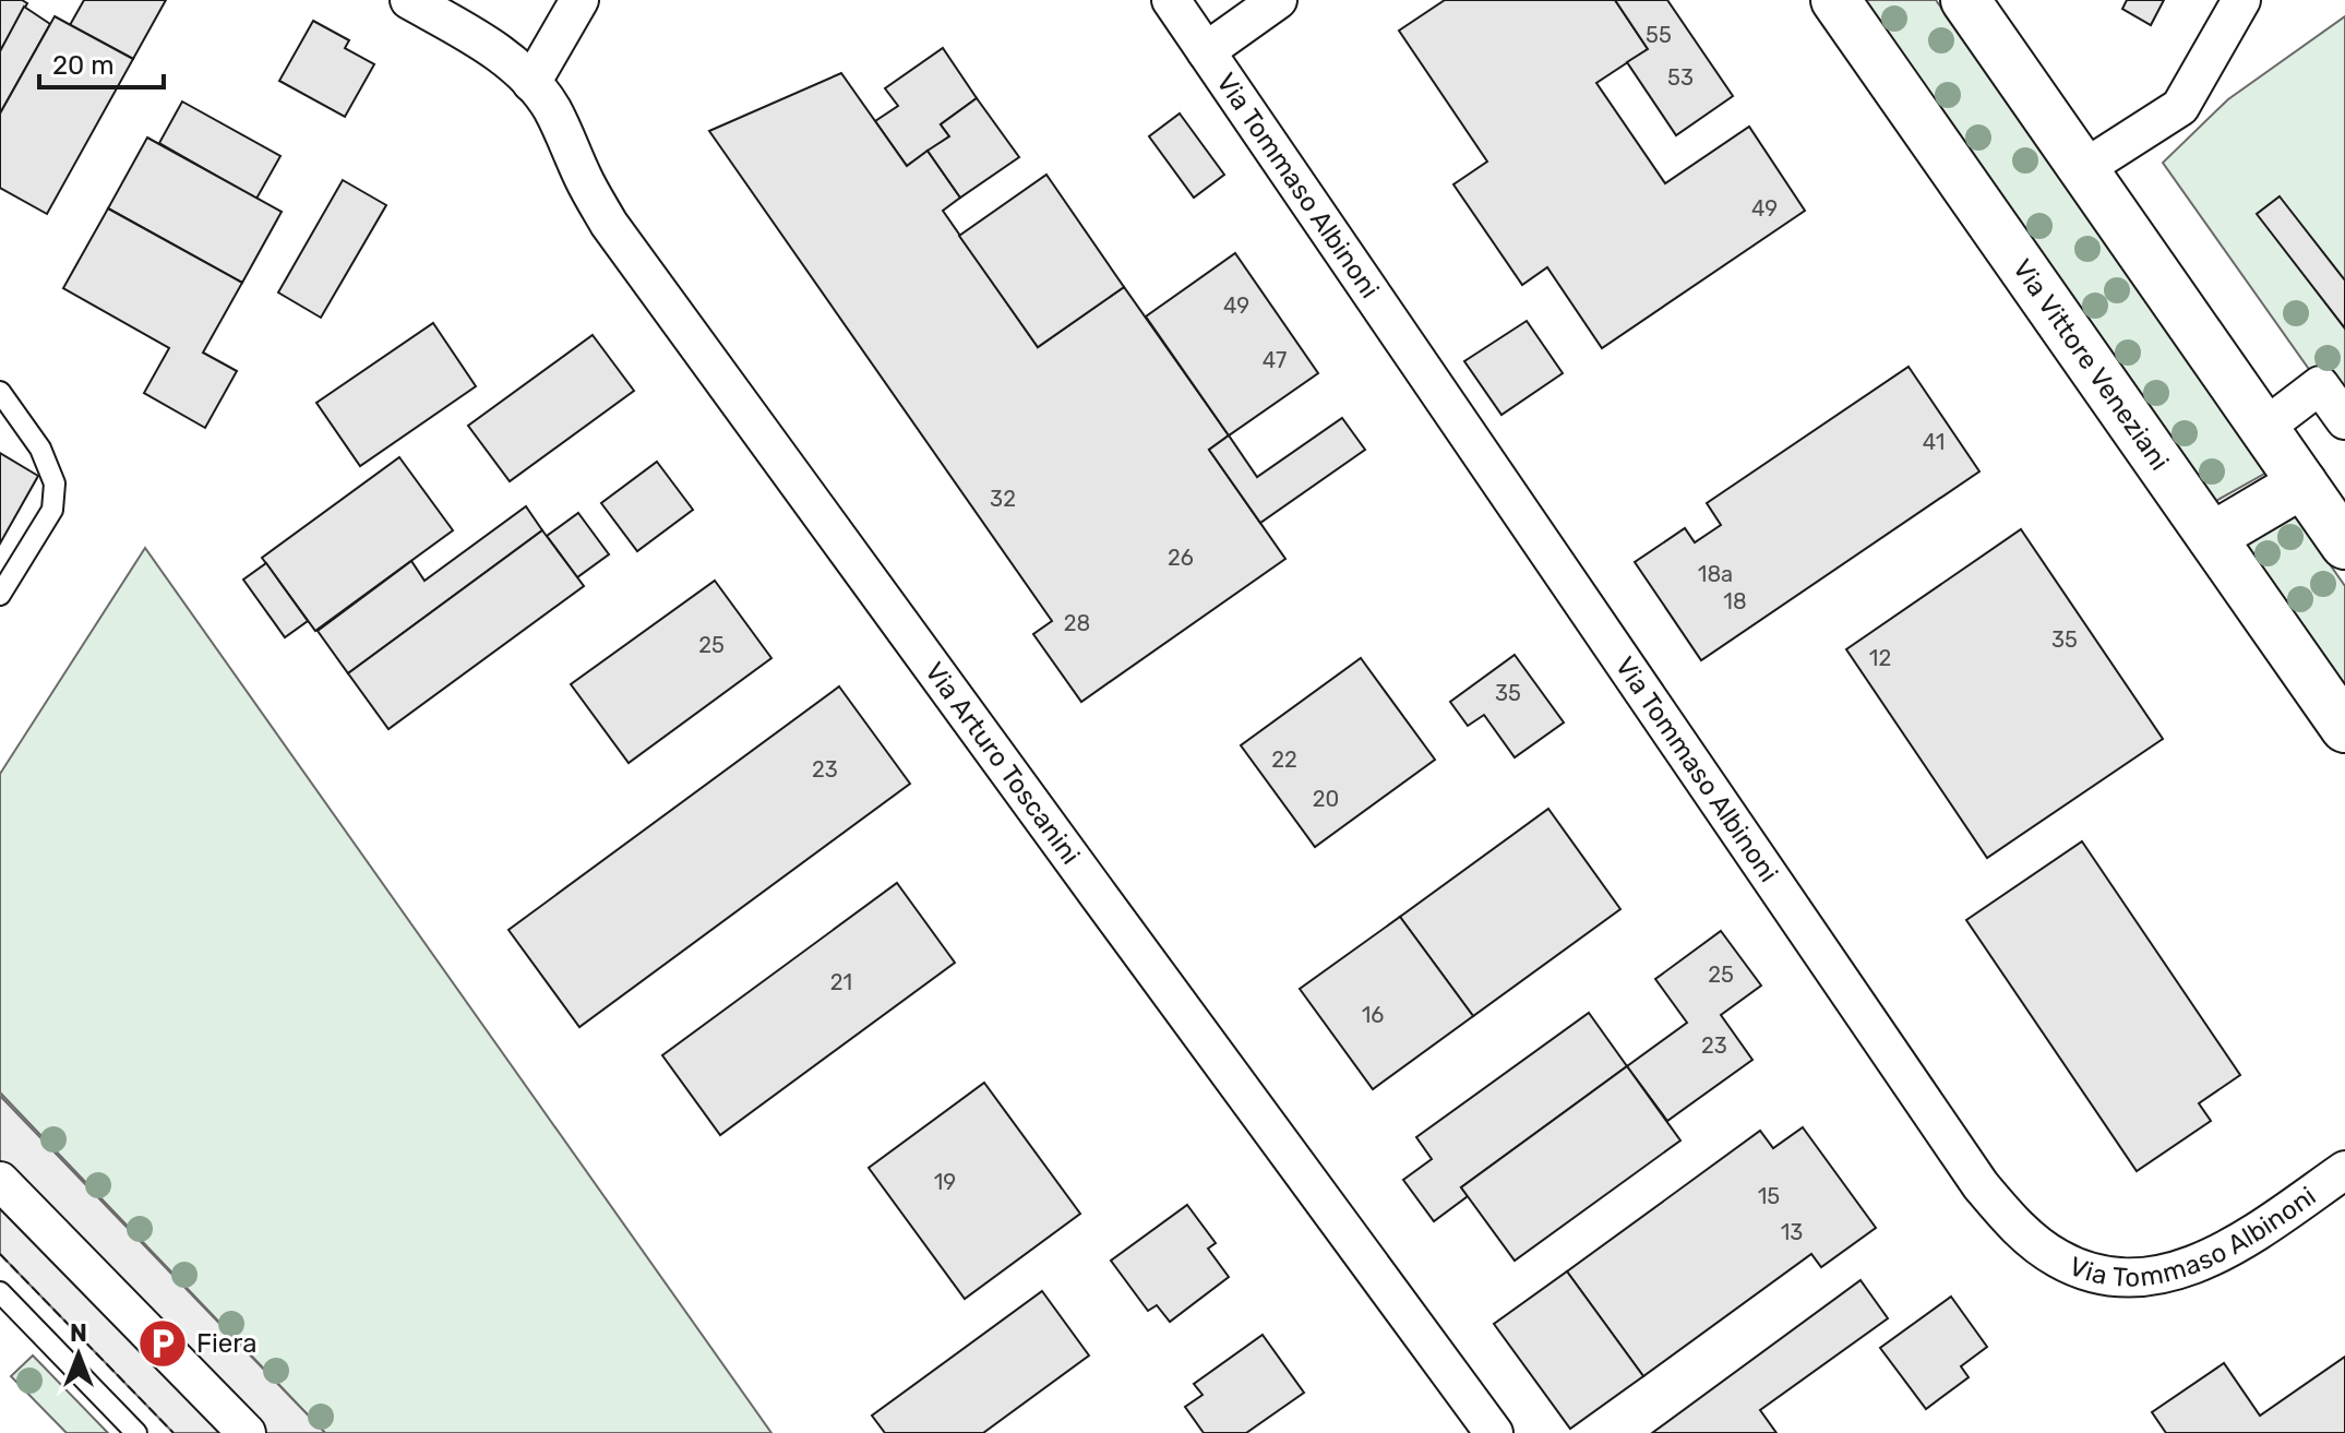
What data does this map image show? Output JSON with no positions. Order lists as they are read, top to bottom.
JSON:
{
  "streets": {
    "main road": ["Via Vittore Veneziani"],
    "street": ["Via Tommaso Albinoni", "Via Arturo Toscanini"]
  },
  "places": {
    "parking": ["Fiera"]
  },
  "house_numbers": [
    "55",
    "53",
    "49",
    "49",
    "47",
    "41",
    "32",
    "26",
    "18a",
    "18",
    "28",
    "35",
    "25",
    "12",
    "35",
    "22",
    "23",
    "20",
    "25",
    "21",
    "16",
    "23",
    "19",
    "15",
    "13"
  ],
  "scale_bar": "20 m",
  "north": "top"
}
